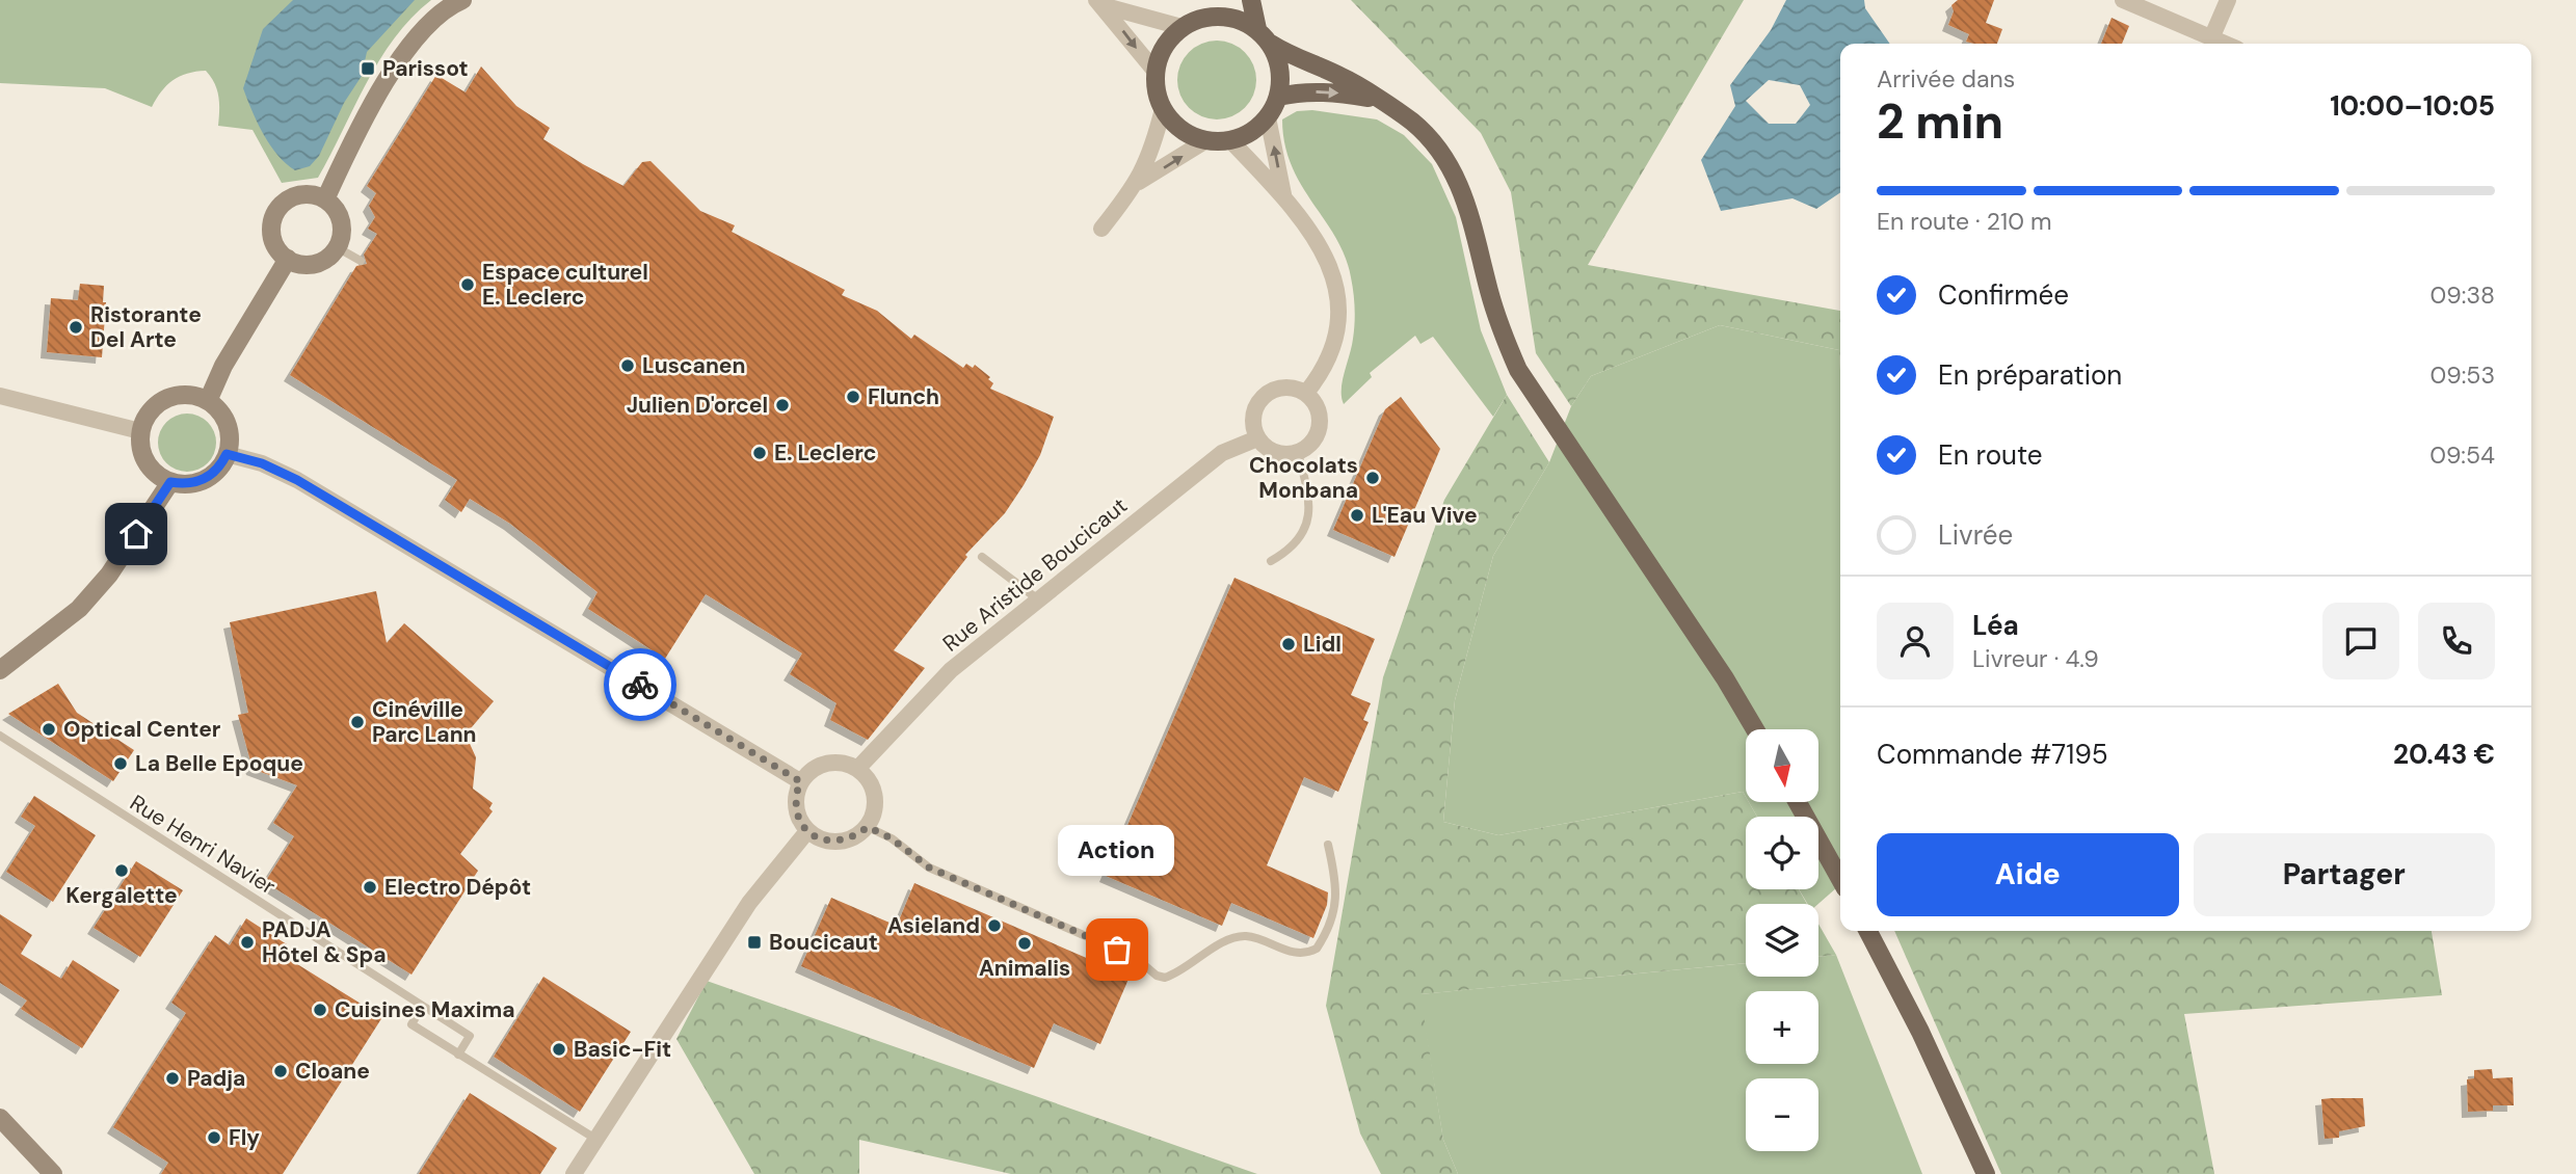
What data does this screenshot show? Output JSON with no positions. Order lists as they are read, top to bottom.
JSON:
{
  "streets": {
    "street": ["Rue Aristide Boucicaut"],
    "lane": ["Rue Henri Navier"]
  },
  "places": {
    "transit": ["Parissot", "Boucicaut"],
    "other": [
      "Espace culturel E. Leclerc",
      "Ristorante Del Arte",
      "Luscanen",
      "Flunch",
      "Julien D'orcel",
      "E. Leclerc",
      "Chocolats Monbana",
      "L'Eau Vive",
      "Lidl",
      "Cinéville Parc Lann",
      "Optical Center",
      "La Belle Epoque",
      "Kergalette",
      "Electro Dépôt",
      "Asieland",
      "PADJA Hôtel & Spa",
      "Animalis",
      "Action",
      "Cuisines Maxima",
      "Basic-Fit",
      "Cloane",
      "Padja",
      "Fly"
    ]
  },
  "north": "bottom",
  "page": {
    "heading": ["2 min", "Arrivée dans", "10:00–10:05"],
    "panel": [
      "Léa",
      "Livreur · 4.9",
      "Commande #7195",
      "20.43 €"
    ],
    "bar": "En route · 210 m",
    "list": [
      ["Confirmée", "09:38"],
      ["En préparation", "09:53"],
      ["En route", "09:54"],
      "Livrée"
    ],
    "map_buttons": ["+", "−"],
    "buttons": ["Aide", "Partager"],
    "bubble": "Action"
  }
}
